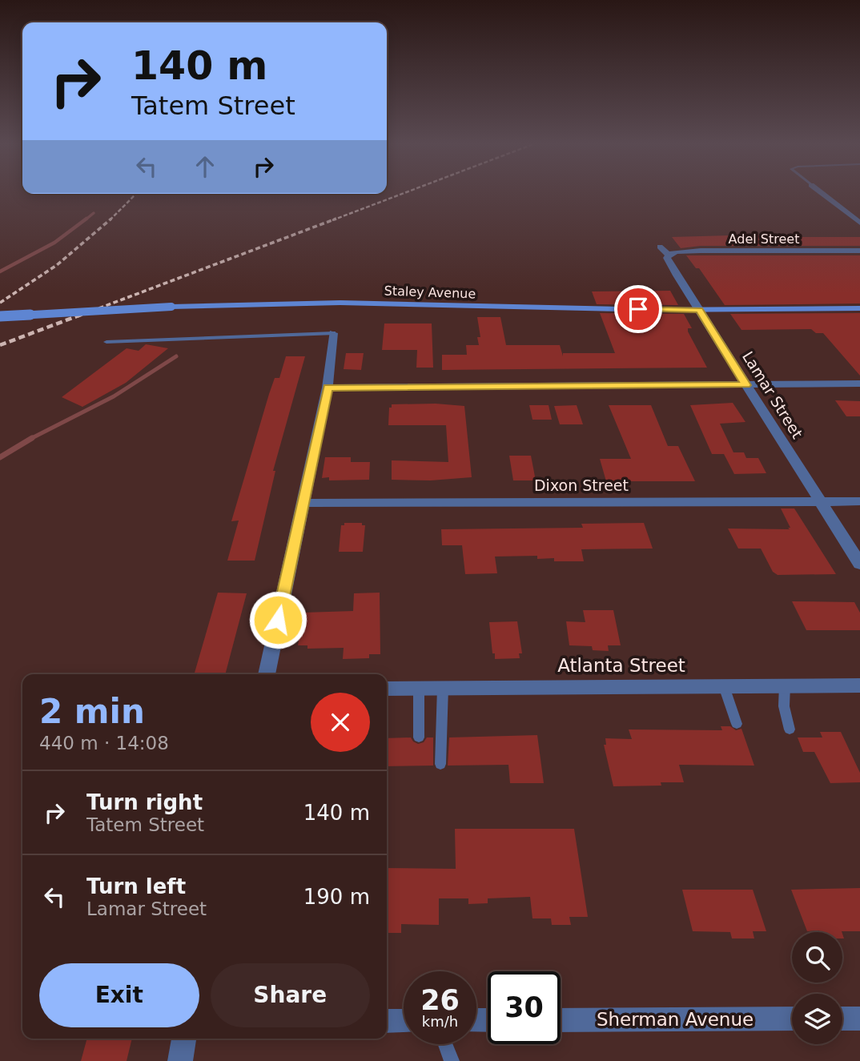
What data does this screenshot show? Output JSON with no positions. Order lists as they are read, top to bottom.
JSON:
{
  "streets": {
    "street": [
      "Adel Street",
      "Staley Avenue",
      "Lamar Street",
      "Dixon Street",
      "Atlanta Street",
      "Sherman Avenue"
    ]
  },
  "crossings": [
    ["Adel Street", "Lamar Street"],
    ["Staley Avenue", "Lamar Street"],
    ["Lamar Street", "Dixon Street"]
  ],
  "page": {
    "turn": ["140 m", "Tatem Street"],
    "heading": ["2 min", "440 m · 14:08"],
    "list": [
      {
        "name": "Turn right",
        "note": "Tatem Street",
        "value": "140 m"
      },
      {
        "name": "Turn left",
        "note": "Lamar Street",
        "value": "190 m"
      }
    ],
    "buttons": ["Exit", "Share"],
    "speed": "26 km/h",
    "limit": "30"
  }
}
